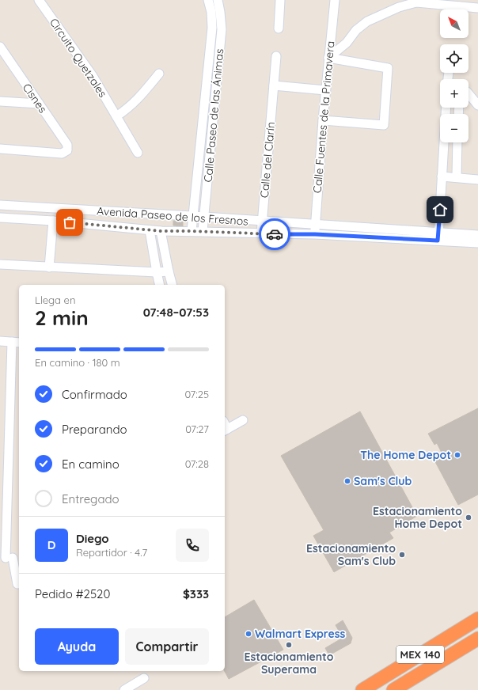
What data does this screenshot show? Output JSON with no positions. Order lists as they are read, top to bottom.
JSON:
{
  "streets": {
    "highway": ["MEX 140"],
    "street": [
      "Circuito Quetzales",
      "Cisnes",
      "Calle Paseo de las Ánimas",
      "Calle Fuentes de la Primavera",
      "Calle del Clarín",
      "Avenida Paseo de los Fresnos"
    ]
  },
  "crossings": [
    ["Calle Paseo de las Ánimas", "Avenida Paseo de los Fresnos"],
    ["Calle Fuentes de la Primavera", "Avenida Paseo de los Fresnos"],
    ["Calle del Clarín", "Avenida Paseo de los Fresnos"]
  ],
  "places": [
    "The Home Depot",
    "Sam's Club",
    "Estacionamiento Home Depot",
    "Estacionamiento Sam's Club",
    "Walmart Express",
    "Estacionamiento Superama"
  ],
  "north": "top left",
  "page": {
    "map_buttons": ["+", "−"],
    "heading": ["2 min", "Llega en", "07:48–07:53"],
    "panel": [
      "Diego",
      "Repartidor · 4.7",
      "Pedido #2520",
      "$333"
    ],
    "bar": "En camino · 180 m",
    "list": [
      ["Confirmado", "07:25"],
      ["Preparando", "07:27"],
      ["En camino", "07:28"],
      "Entregado"
    ],
    "round": "D",
    "buttons": ["Ayuda", "Compartir"]
  }
}
